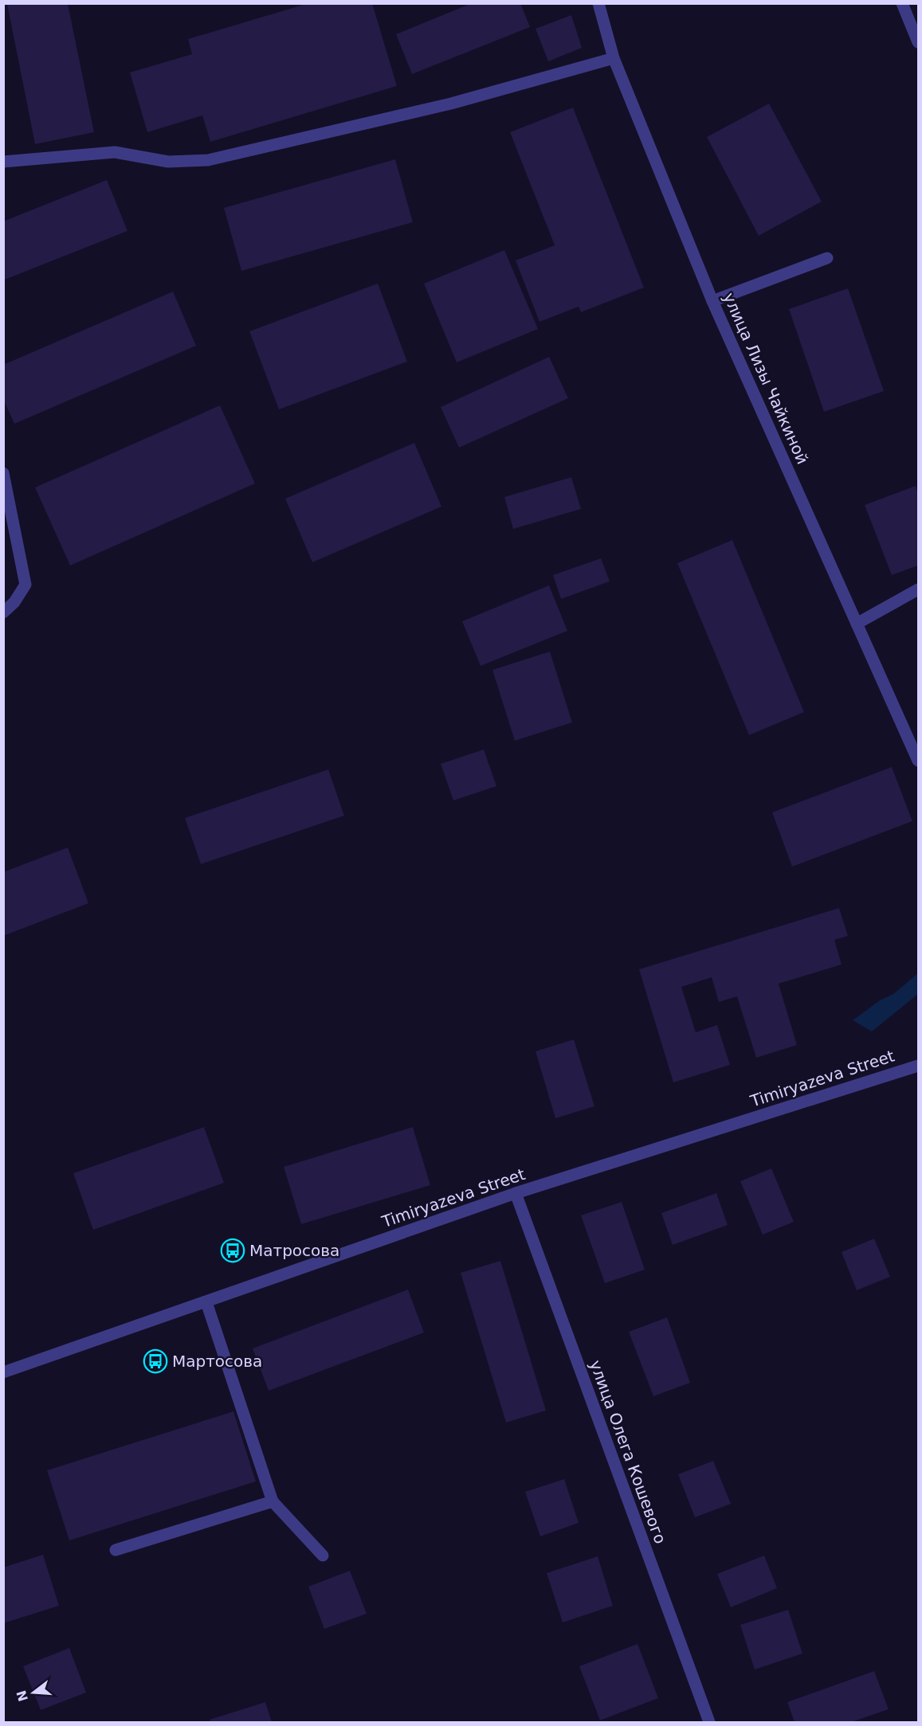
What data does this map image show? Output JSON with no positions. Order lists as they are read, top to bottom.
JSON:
{
  "streets": {
    "street": ["улица Лизы Чайкиной", "Timiryazeva Street", "улица Олега Кошевого"]
  },
  "crossings": [
    ["Timiryazeva Street", "улица Олега Кошевого"]
  ],
  "places": {
    "bus stop": ["Матросова", "Мартосова"]
  },
  "north": "left"
}
